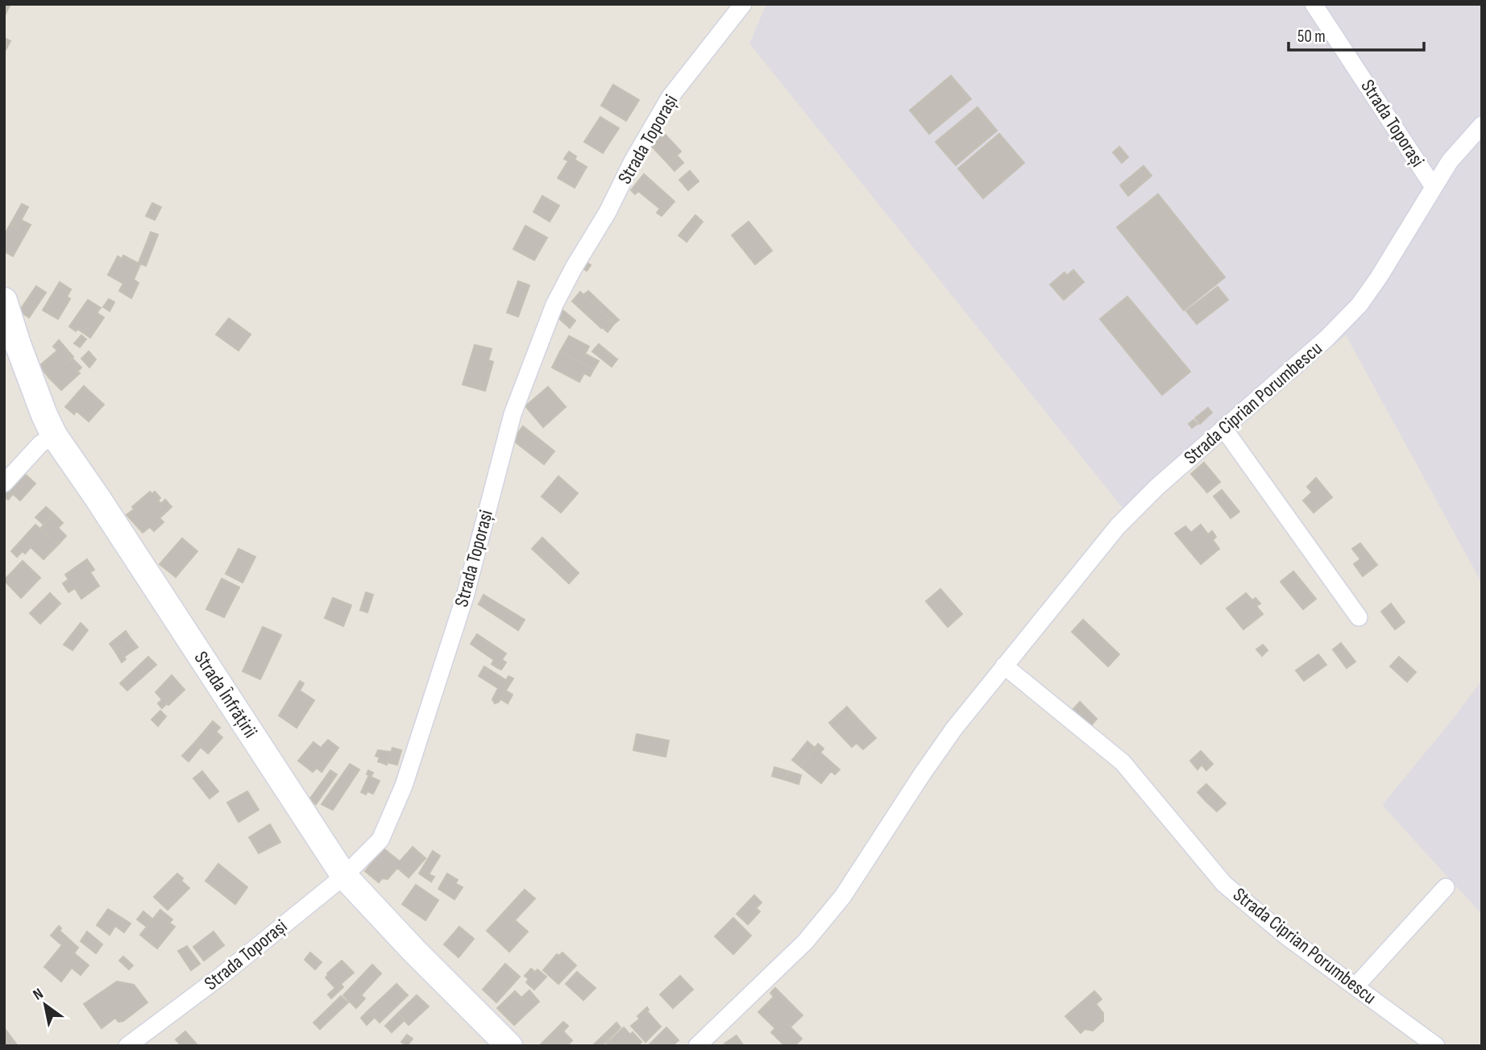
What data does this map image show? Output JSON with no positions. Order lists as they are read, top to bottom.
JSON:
{
  "streets": {
    "main road": ["Strada Înfrățirii"],
    "street": ["Strada Toporași", "Strada Ciprian Porumbescu"]
  },
  "crossings": [
    ["Strada Toporași", "Strada Ciprian Porumbescu"],
    ["Strada Toporași", "Strada Înfrățirii"]
  ],
  "scale_bar": "50 m",
  "north": "top left"
}
